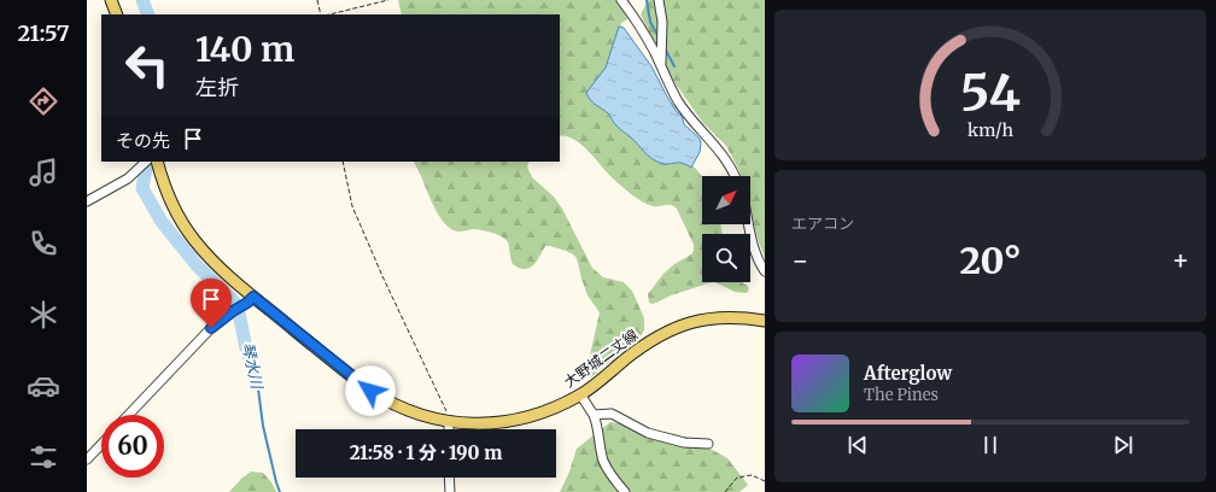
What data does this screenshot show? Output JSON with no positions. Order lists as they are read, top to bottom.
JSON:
{
  "streets": {
    "main road": ["大野城二丈線"]
  },
  "water": ["琴水川"],
  "north": "top right",
  "page": {
    "tabs": "21:57",
    "turn": ["140 m", "左折"],
    "then": "その先",
    "tile": "エアコン",
    "heat": ["−", "20°", "+"],
    "song": ["Afterglow", "The Pines"],
    "limit": "60",
    "trip": "21:58 · 1 分 · 190 m",
    "gauge": ["54", "km/h"]
  }
}
